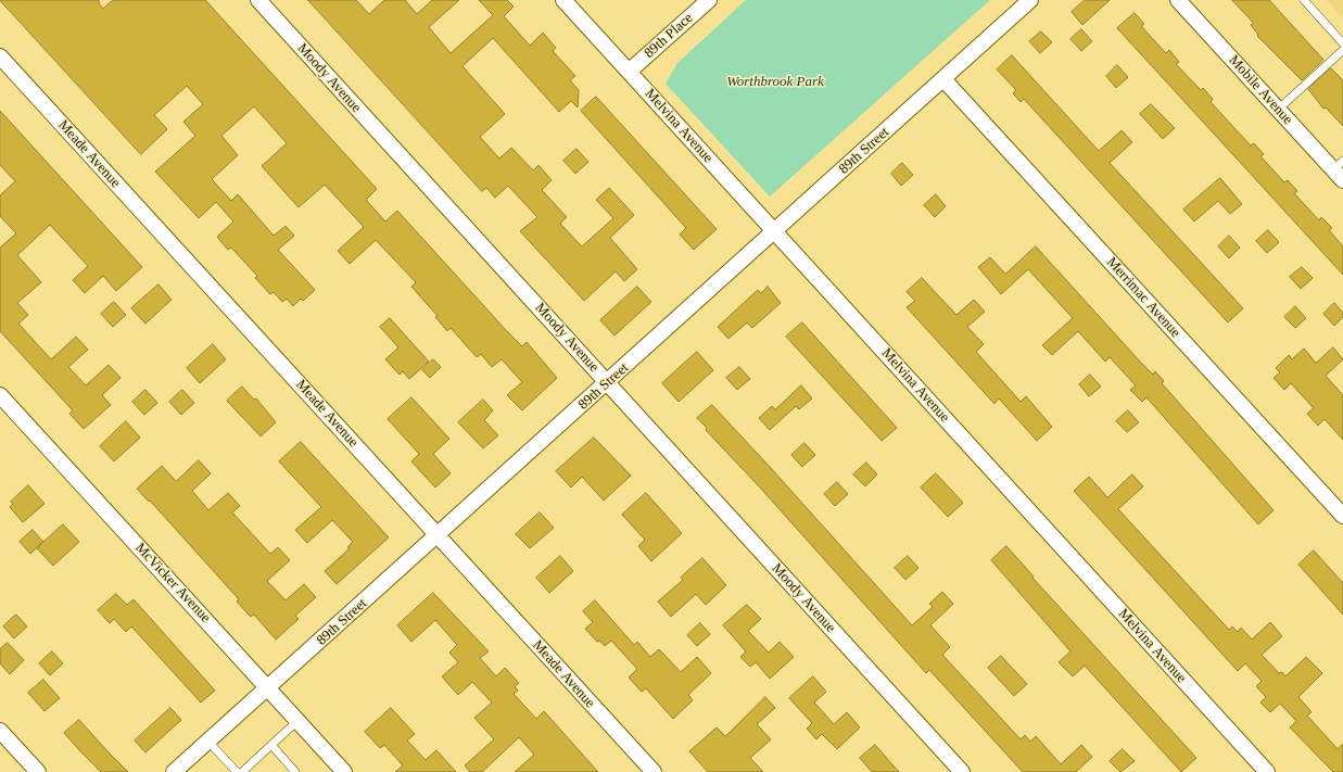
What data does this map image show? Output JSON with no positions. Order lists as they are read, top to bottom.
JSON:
{
  "streets": {
    "street": [
      "89th Place",
      "Moody Avenue",
      "Mobile Avenue",
      "Melvina Avenue",
      "89th Street",
      "Meade Avenue",
      "Merrimac Avenue",
      "McVicker Avenue"
    ]
  },
  "crossings": [
    ["89th Place", "Melvina Avenue"],
    ["Moody Avenue", "89th Street"],
    ["Melvina Avenue", "89th Street"],
    ["89th Street", "Meade Avenue"],
    ["89th Street", "Merrimac Avenue"],
    ["89th Street", "McVicker Avenue"]
  ],
  "parks": ["Worthbrook Park"]
}
